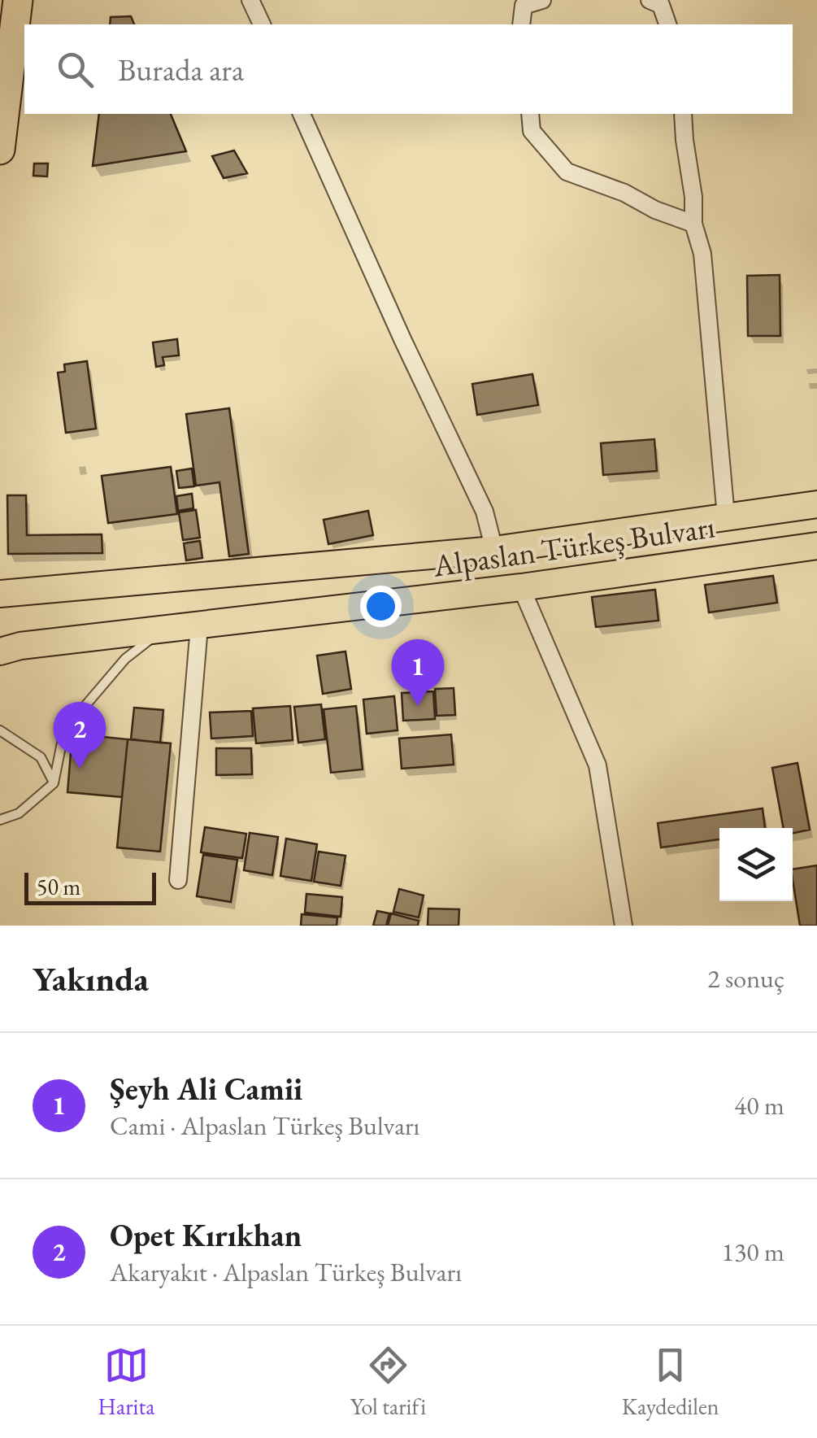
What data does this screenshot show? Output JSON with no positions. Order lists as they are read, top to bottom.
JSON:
{
  "streets": {
    "main road": ["Alpaslan Türkeş Bulvarı"]
  },
  "scale_bar": "50 m",
  "page": {
    "search": "Burada ara",
    "pins": ["1", "2"],
    "scale": "50 m",
    "heading": ["Yakında", "2 sonuç"],
    "list": [
      {
        "mark": "1",
        "name": "Şeyh Ali Camii",
        "note": "Cami · Alpaslan Türkeş Bulvarı",
        "value": "40 m"
      },
      {
        "mark": "2",
        "name": "Opet Kırıkhan",
        "note": "Akaryakıt · Alpaslan Türkeş Bulvarı",
        "value": "130 m"
      }
    ],
    "nav": ["Harita", "Yol tarifi", "Kaydedilen"]
  }
}
